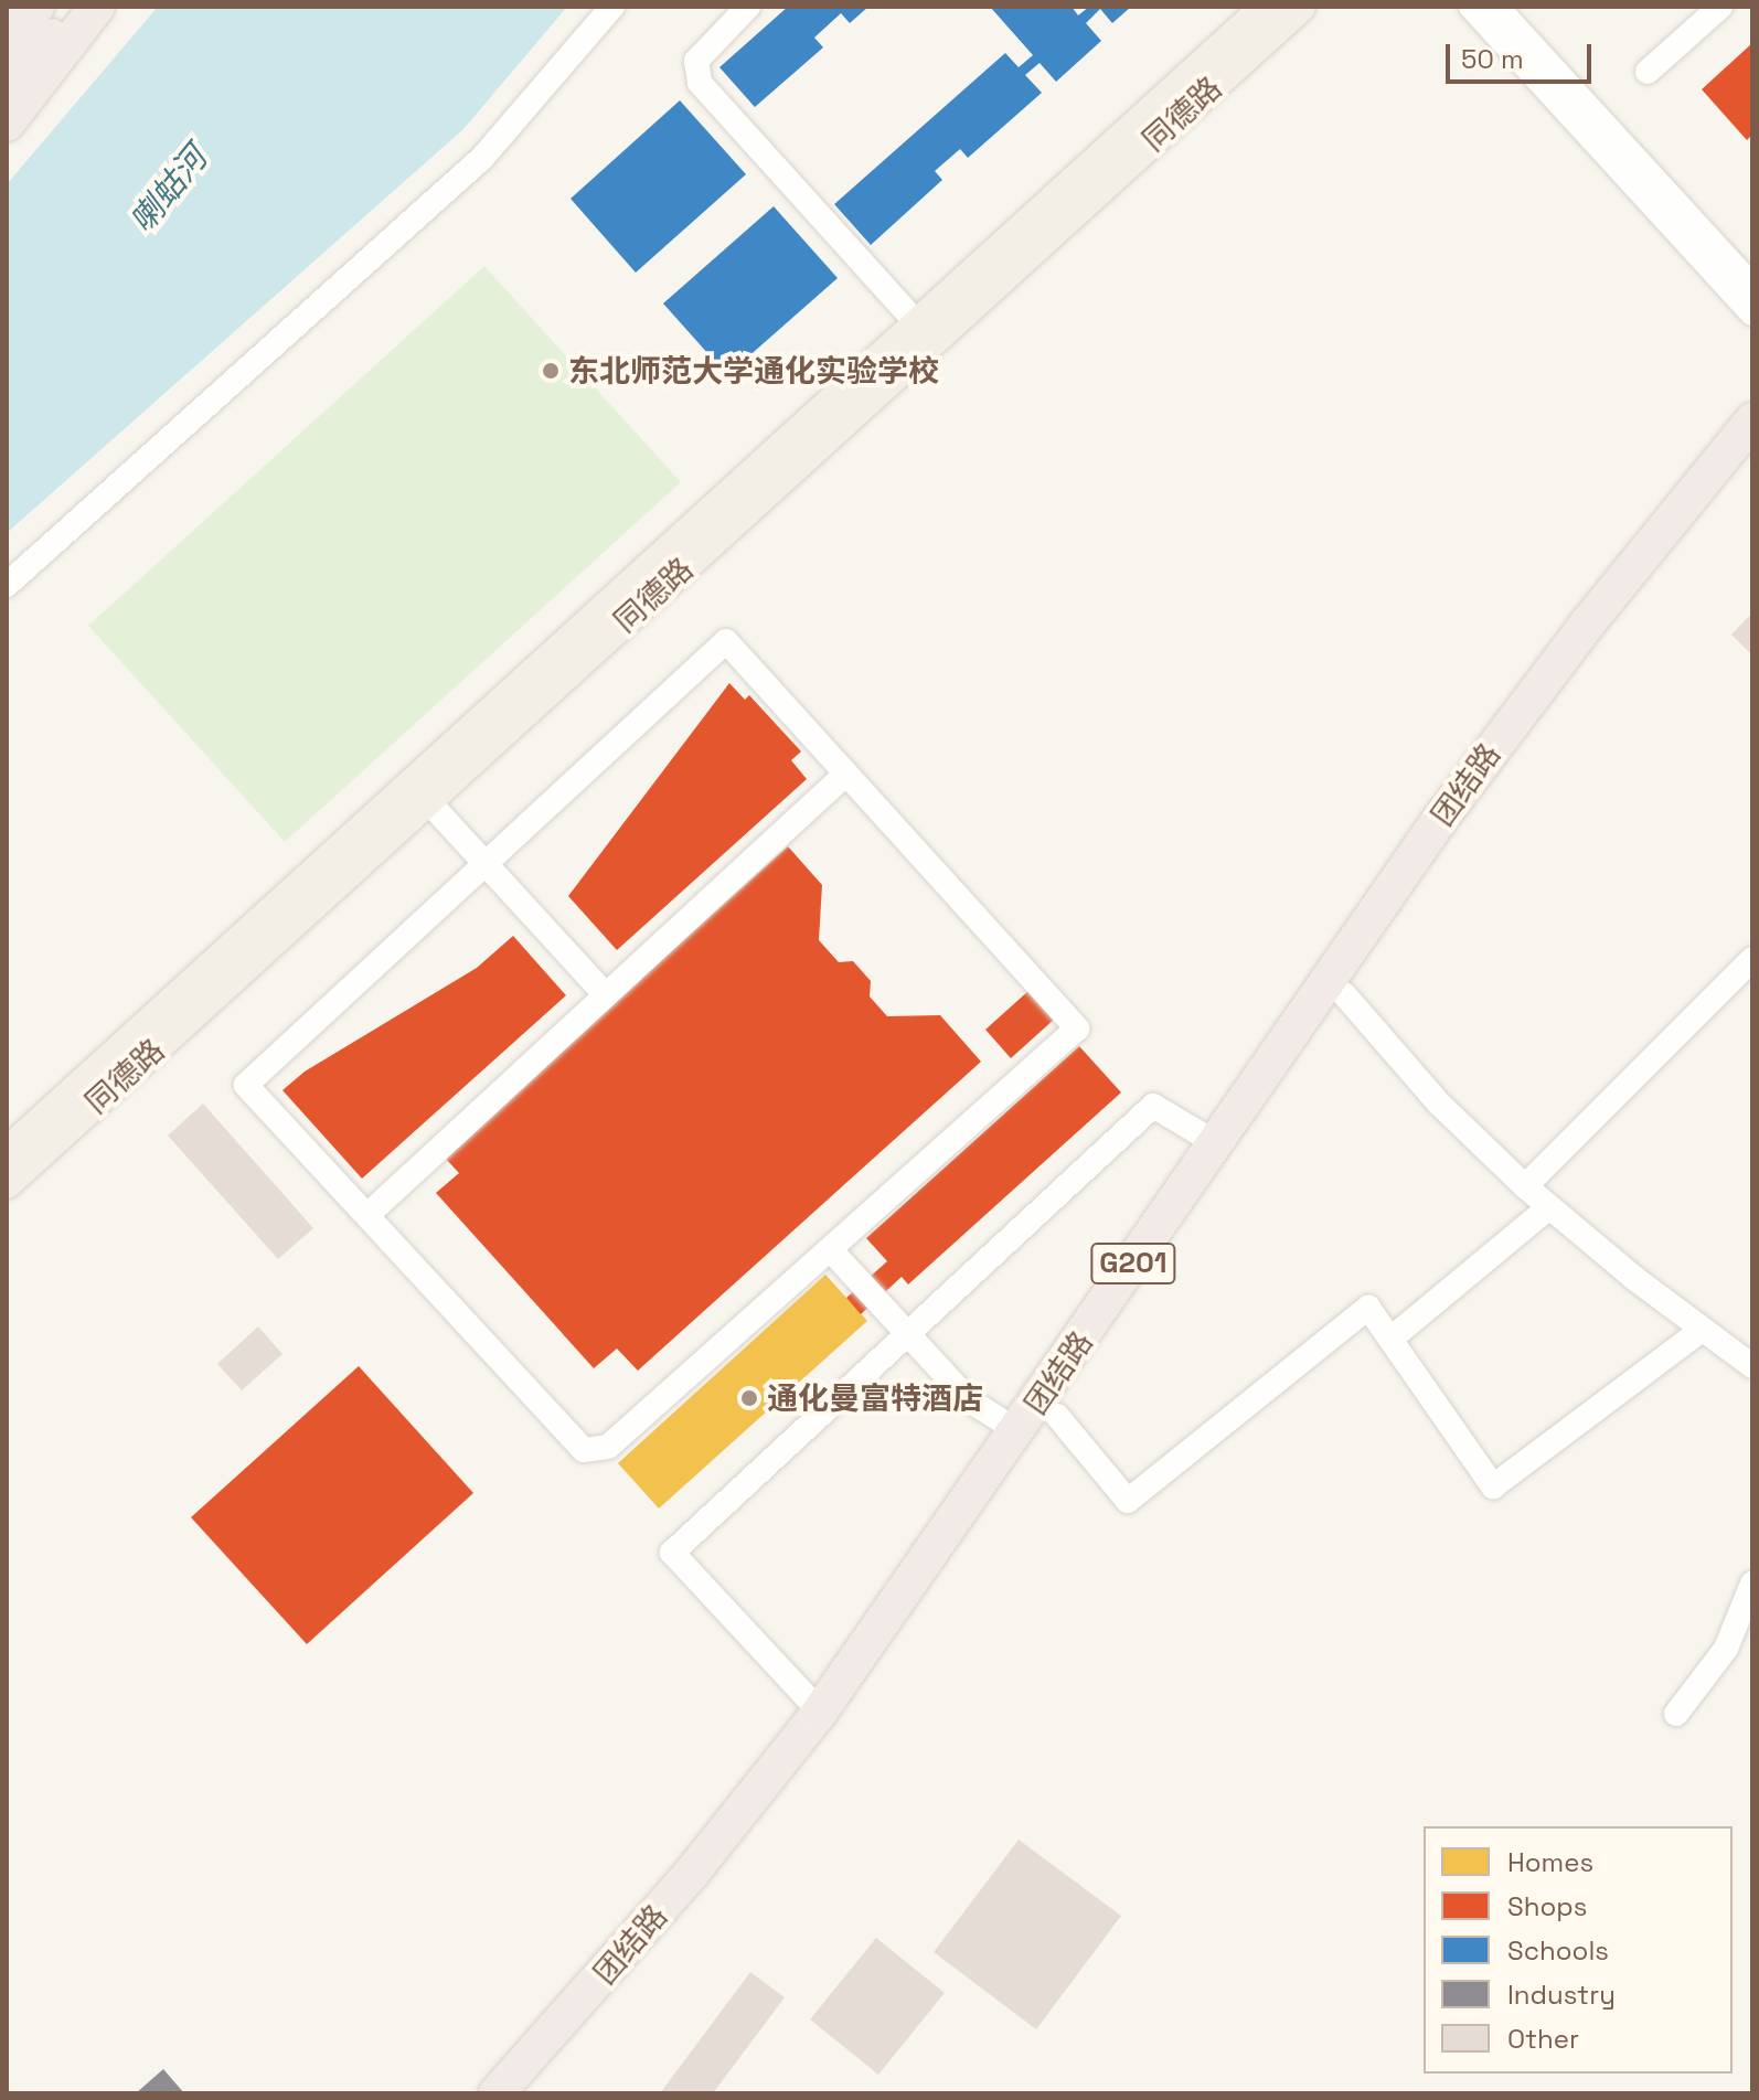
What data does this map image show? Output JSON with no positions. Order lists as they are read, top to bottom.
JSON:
{
  "streets": {
    "highway": ["团结路", "G201"],
    "main road": ["同德路"]
  },
  "water": ["喇蛄河"],
  "places": ["东北师范大学通化实验学校", "通化曼富特酒店"],
  "legend": [
    "Homes",
    "Shops",
    "Schools",
    "Industry",
    "Other"
  ],
  "scale_bar": "50 m"
}
